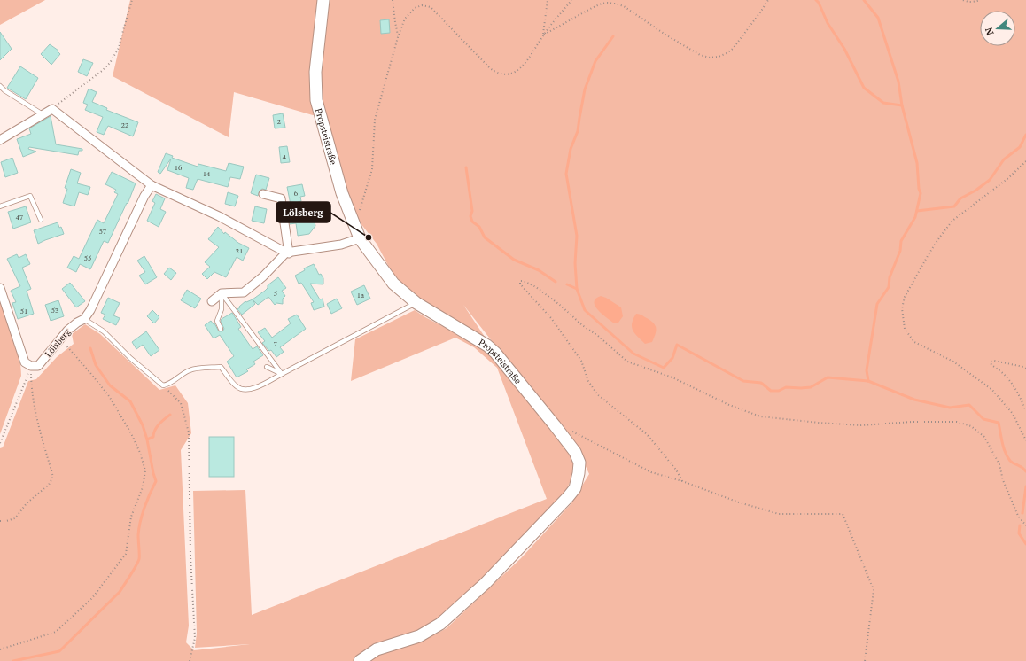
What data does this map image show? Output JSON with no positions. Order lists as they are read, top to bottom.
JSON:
{
  "streets": {
    "street": ["Propsteistraße", "Lölsberg"]
  },
  "places": ["Lölsberg"],
  "house_numbers": [
    "2",
    "22",
    "4",
    "16",
    "14",
    "6",
    "47",
    "57",
    "21",
    "55",
    "5",
    "1a",
    "53",
    "51",
    "7"
  ],
  "north": "left"
}
